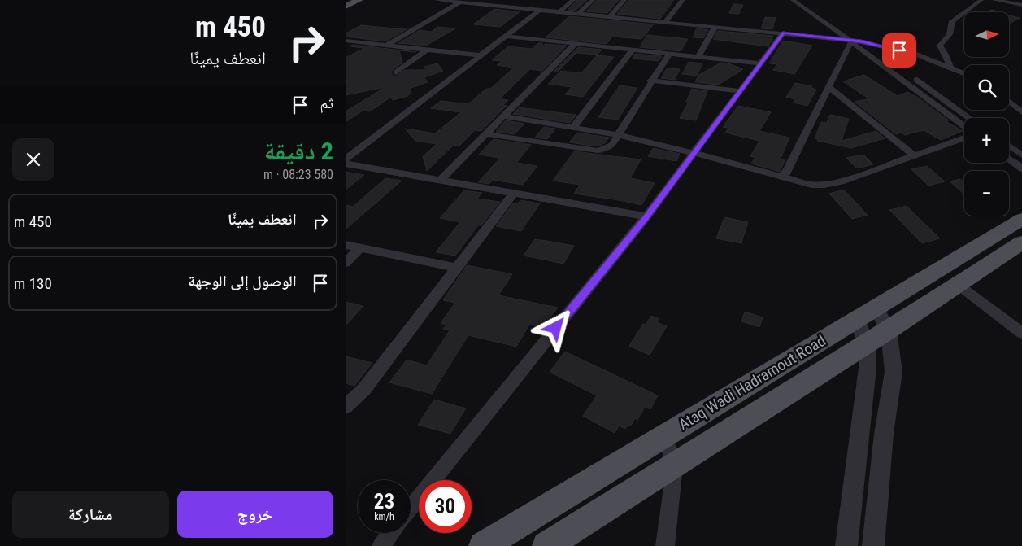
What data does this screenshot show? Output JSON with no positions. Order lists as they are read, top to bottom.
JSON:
{
  "streets": {
    "main road": ["Ataq Wadi Hadramout Road"]
  },
  "north": "right",
  "page": {
    "turn": ["450 m", "انعطف يمينًا"],
    "map_buttons": ["+", "−"],
    "then": "ثم",
    "heading": ["2 دقيقة", "580 m · 08:23"],
    "list": [
      {
        "name": "انعطف يمينًا",
        "value": "450 m"
      },
      {
        "name": "الوصول إلى الوجهة",
        "value": "130 m"
      }
    ],
    "speed": "23 km/h",
    "limit": "30",
    "buttons": ["خروج", "مشاركة"]
  }
}
